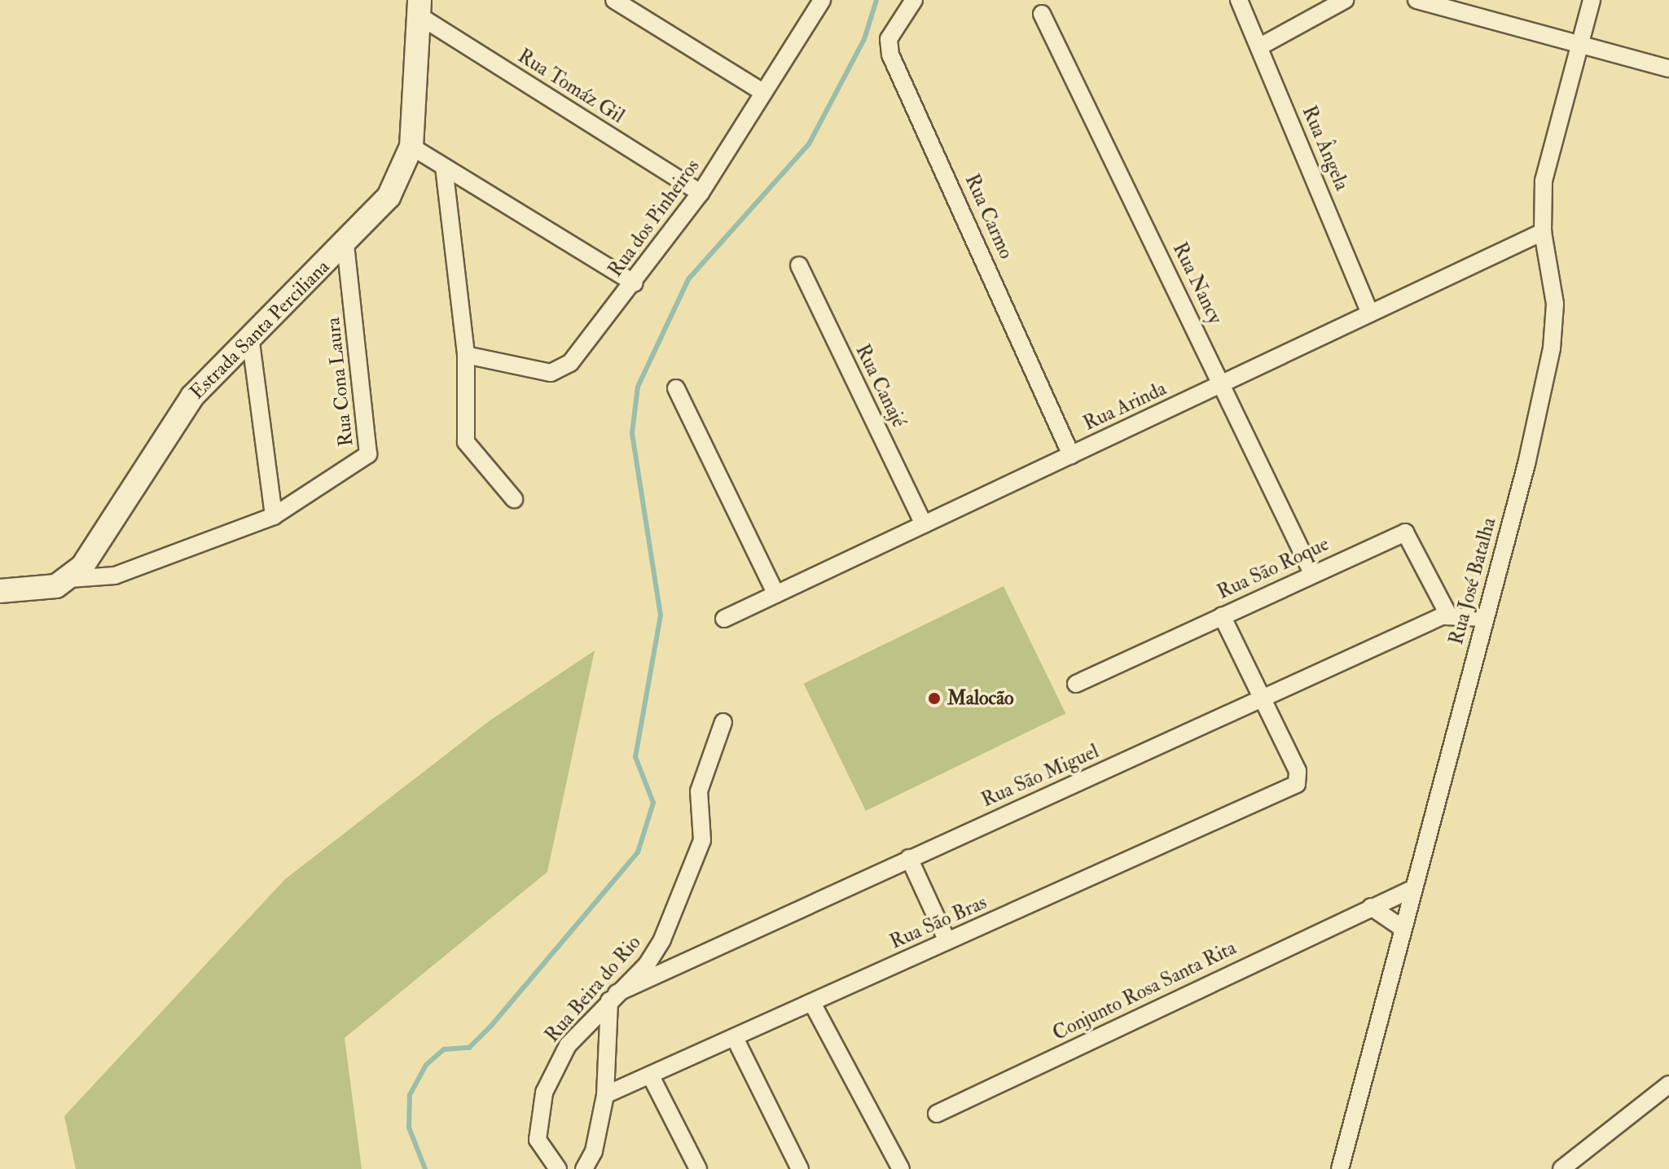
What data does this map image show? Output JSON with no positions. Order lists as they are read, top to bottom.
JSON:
{
  "streets": {
    "street": [
      "Rua Tomáz Gil",
      "Rua Ângela",
      "Rua Carmo",
      "Rua dos Pinheiros",
      "Rua Nancy",
      "Estrada Santa Perciliana",
      "Rua Cona Laura",
      "Rua Canajé",
      "Rua Arinda",
      "Rua São Roque",
      "Rua José Batalha",
      "Rua São Miguel",
      "Rua São Bras",
      "Rua Beira do Rio",
      "Conjunto Rosa Santa Rita"
    ]
  },
  "crossings": [
    ["Rua Tomáz Gil", "Rua dos Pinheiros"],
    ["Rua Tomáz Gil", "Estrada Santa Perciliana"],
    ["Rua Ângela", "Rua Arinda"],
    ["Rua Carmo", "Rua Arinda"],
    ["Rua Nancy", "Rua Arinda"],
    ["Rua Nancy", "Rua São Roque"],
    ["Estrada Santa Perciliana", "Rua Cona Laura"],
    ["Rua Canajé", "Rua Arinda"],
    ["Rua Arinda", "Rua José Batalha"],
    ["Rua São Roque", "Rua São Miguel"],
    ["Rua José Batalha", "Rua São Miguel"],
    ["Rua José Batalha", "Conjunto Rosa Santa Rita"],
    ["Rua São Miguel", "Rua São Bras"],
    ["Rua São Miguel", "Rua Beira do Rio"]
  ],
  "places": ["Malocão"]
}
